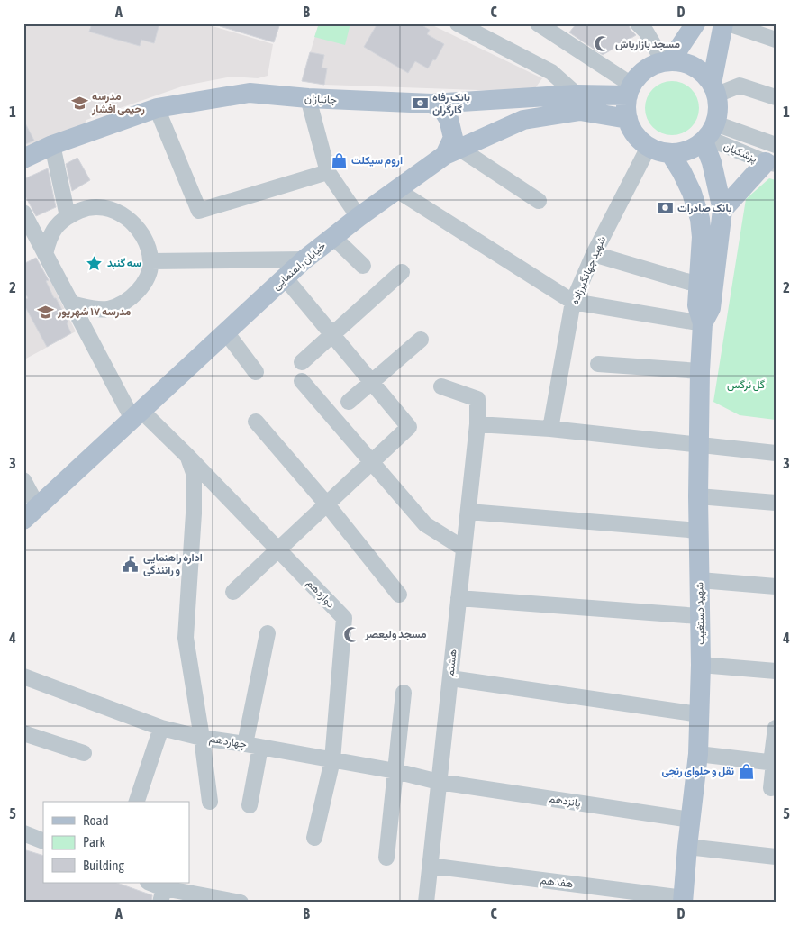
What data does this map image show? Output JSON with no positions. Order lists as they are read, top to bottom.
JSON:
{
  "streets": {
    "main road": ["جانبازان", "خیابان راهنمایی", "شهید دستغیب"],
    "street": [
      "پزشکیان",
      "شهید جهانگیرزاده",
      "دوازدهم",
      "هشتم",
      "چهاردهم",
      "پانزدهم",
      "هفدهم"
    ]
  },
  "crossings": [
    ["جانبازان", "پزشکیان"],
    ["جانبازان", "خیابان راهنمایی"],
    ["جانبازان", "شهید جهانگیرزاده"],
    ["پزشکیان", "خیابان راهنمایی"],
    ["پزشکیان", "شهید جهانگیرزاده"],
    ["خیابان راهنمایی", "شهید جهانگیرزاده"],
    ["خیابان راهنمایی", "دوازدهم"],
    ["دوازدهم", "چهاردهم"],
    ["شهید دستغیب", "پانزدهم"],
    ["شهید دستغیب", "هفدهم"],
    ["هشتم", "چهاردهم"],
    ["هشتم", "پانزدهم"],
    ["هشتم", "هفدهم"],
    ["چهاردهم", "پانزدهم"]
  ],
  "parks": ["گل نرگس"],
  "places": {
    "mosque": ["مسجد بازارباش", "مسجد ولیعصر"],
    "school or university": ["مدرسه رحیمی افشار", "مدرسه ۱۷ شهریور"],
    "bank": ["بانک رفاه گارگران", "بانک صادرات"],
    "shop": ["اروم سیکلت", "نقل و حلوای رنجی"],
    "place": ["سه گنبد"],
    "public building": ["اداره راهنمایی و رانندگی"]
  },
  "legend": ["Road", "Park", "Building"],
  "grid": {
    "columns": [
      "A",
      "B",
      "C",
      "D"
    ],
    "rows": [
      "1",
      "2",
      "3",
      "4",
      "5"
    ]
  }
}
